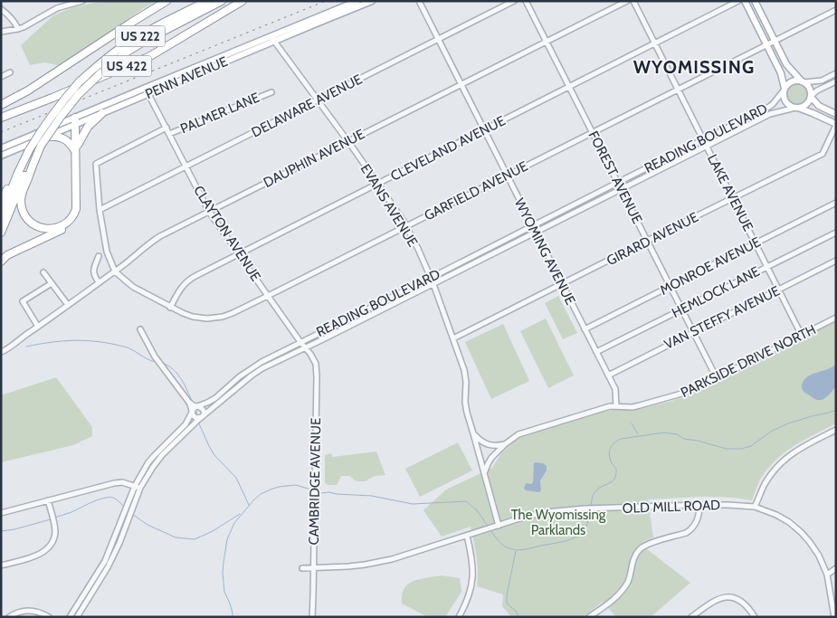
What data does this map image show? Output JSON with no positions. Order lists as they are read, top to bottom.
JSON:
{
  "streets": {
    "highway": ["US 222", "US 422"],
    "main road": ["PENN AVENUE"],
    "street": [
      "DELAWARE AVENUE",
      "PALMER LANE",
      "READING BOULEVARD",
      "CLEVELAND AVENUE",
      "DAUPHIN AVENUE",
      "FOREST AVENUE",
      "GARFIELD AVENUE",
      "LAKE AVENUE",
      "EVANS AVENUE",
      "CLAYTON AVENUE",
      "GIRARD AVENUE",
      "WYOMING AVENUE",
      "MONROE AVENUE",
      "HEMLOCK LANE",
      "VAN STEFFY AVENUE",
      "PARKSIDE DRIVE NORTH",
      "CAMBRIDGE AVENUE",
      "OLD MILL ROAD"
    ]
  },
  "crossings": [
    ["PENN AVENUE", "EVANS AVENUE"],
    ["PENN AVENUE", "CLAYTON AVENUE"],
    ["DELAWARE AVENUE", "EVANS AVENUE"],
    ["DELAWARE AVENUE", "CLAYTON AVENUE"],
    ["DELAWARE AVENUE", "WYOMING AVENUE"],
    ["PALMER LANE", "CLAYTON AVENUE"],
    ["READING BOULEVARD", "FOREST AVENUE"],
    ["READING BOULEVARD", "LAKE AVENUE"],
    ["READING BOULEVARD", "EVANS AVENUE"],
    ["READING BOULEVARD", "CLAYTON AVENUE"],
    ["READING BOULEVARD", "WYOMING AVENUE"],
    ["READING BOULEVARD", "CAMBRIDGE AVENUE"],
    ["CLEVELAND AVENUE", "FOREST AVENUE"],
    ["CLEVELAND AVENUE", "GARFIELD AVENUE"],
    ["CLEVELAND AVENUE", "LAKE AVENUE"],
    ["CLEVELAND AVENUE", "EVANS AVENUE"],
    ["CLEVELAND AVENUE", "CLAYTON AVENUE"],
    ["CLEVELAND AVENUE", "WYOMING AVENUE"],
    ["DAUPHIN AVENUE", "FOREST AVENUE"],
    ["DAUPHIN AVENUE", "GARFIELD AVENUE"],
    ["DAUPHIN AVENUE", "EVANS AVENUE"],
    ["DAUPHIN AVENUE", "CLAYTON AVENUE"],
    ["DAUPHIN AVENUE", "WYOMING AVENUE"],
    ["FOREST AVENUE", "GARFIELD AVENUE"],
    ["FOREST AVENUE", "GIRARD AVENUE"],
    ["FOREST AVENUE", "MONROE AVENUE"],
    ["FOREST AVENUE", "HEMLOCK LANE"],
    ["FOREST AVENUE", "VAN STEFFY AVENUE"],
    ["FOREST AVENUE", "PARKSIDE DRIVE NORTH"],
    ["GARFIELD AVENUE", "LAKE AVENUE"],
    ["GARFIELD AVENUE", "EVANS AVENUE"],
    ["GARFIELD AVENUE", "CLAYTON AVENUE"],
    ["GARFIELD AVENUE", "WYOMING AVENUE"],
    ["LAKE AVENUE", "GIRARD AVENUE"],
    ["LAKE AVENUE", "MONROE AVENUE"],
    ["LAKE AVENUE", "HEMLOCK LANE"],
    ["LAKE AVENUE", "VAN STEFFY AVENUE"],
    ["LAKE AVENUE", "PARKSIDE DRIVE NORTH"],
    ["EVANS AVENUE", "GIRARD AVENUE"],
    ["EVANS AVENUE", "PARKSIDE DRIVE NORTH"],
    ["EVANS AVENUE", "OLD MILL ROAD"],
    ["CLAYTON AVENUE", "CAMBRIDGE AVENUE"],
    ["GIRARD AVENUE", "WYOMING AVENUE"],
    ["WYOMING AVENUE", "MONROE AVENUE"],
    ["WYOMING AVENUE", "HEMLOCK LANE"],
    ["WYOMING AVENUE", "VAN STEFFY AVENUE"],
    ["WYOMING AVENUE", "PARKSIDE DRIVE NORTH"],
    ["CAMBRIDGE AVENUE", "OLD MILL ROAD"]
  ],
  "districts": ["WYOMISSING"],
  "parks": ["The Wyomissing Parklands"]
}
